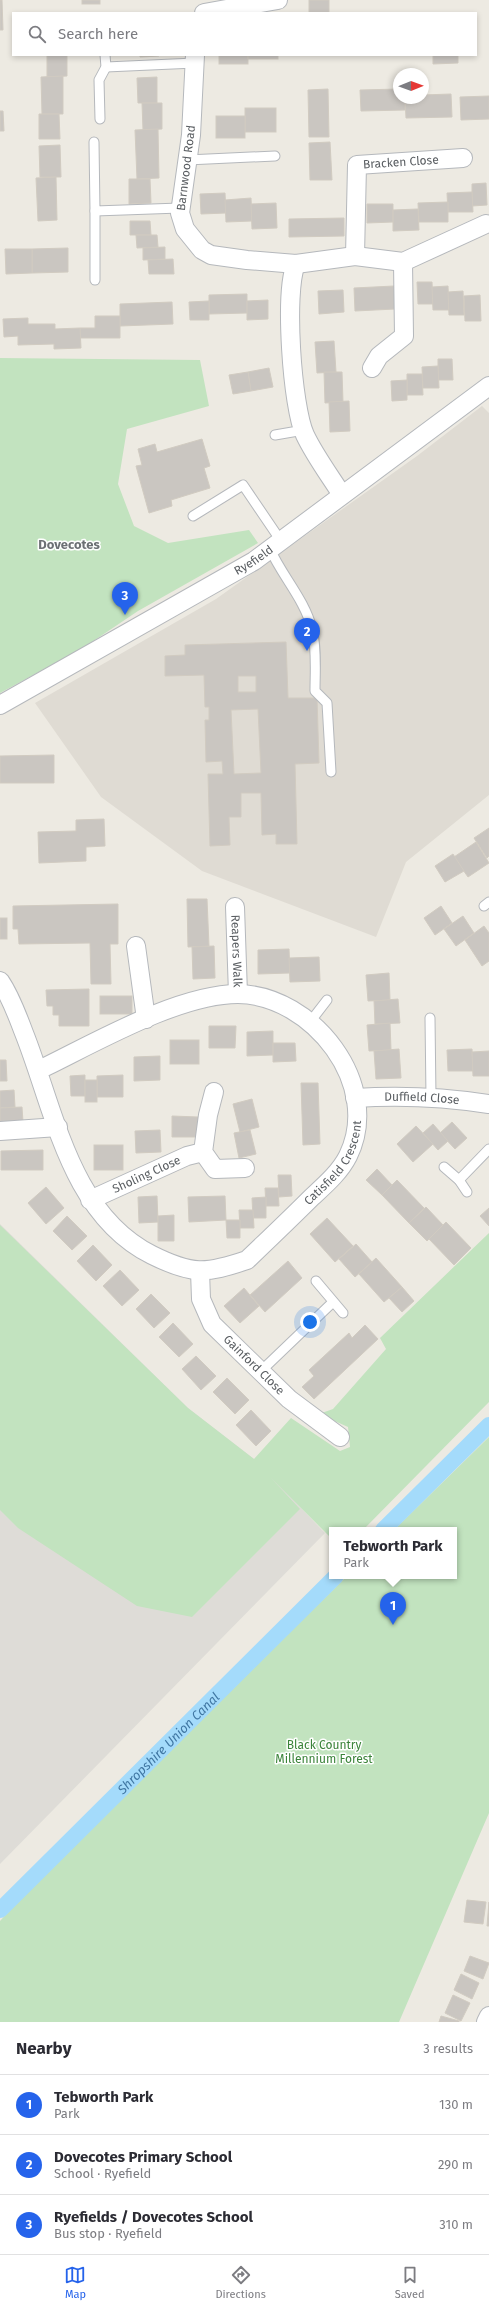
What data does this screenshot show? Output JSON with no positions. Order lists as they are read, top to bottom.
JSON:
{
  "streets": {
    "street": [
      "Bracken Close",
      "Barnwood Road",
      "Ryefield",
      "Reapers Walk",
      "Duffield Close",
      "Catisfield Crescent",
      "Sholing Close",
      "Gainford Close"
    ]
  },
  "crossings": [
    ["Bracken Close", "Barnwood Road"],
    ["Reapers Walk", "Catisfield Crescent"],
    ["Duffield Close", "Catisfield Crescent"],
    ["Catisfield Crescent", "Sholing Close"],
    ["Catisfield Crescent", "Gainford Close"]
  ],
  "districts": ["Dovecotes"],
  "water": ["Shropshire Union Canal"],
  "parks": ["Black Country Millennium Forest"],
  "north": "right",
  "page": {
    "search": "Search here",
    "pins": ["3", "2", "1"],
    "popup": ["Tebworth Park", "Park"],
    "heading": ["Nearby", "3 results"],
    "list": [
      {
        "mark": "1",
        "name": "Tebworth Park",
        "note": "Park",
        "value": "130 m"
      },
      {
        "mark": "2",
        "name": "Dovecotes Primary School",
        "note": "School · Ryefield",
        "value": "290 m"
      },
      {
        "mark": "3",
        "name": "Ryefields / Dovecotes School",
        "note": "Bus stop · Ryefield",
        "value": "310 m"
      }
    ],
    "nav": ["Map", "Directions", "Saved"]
  }
}
